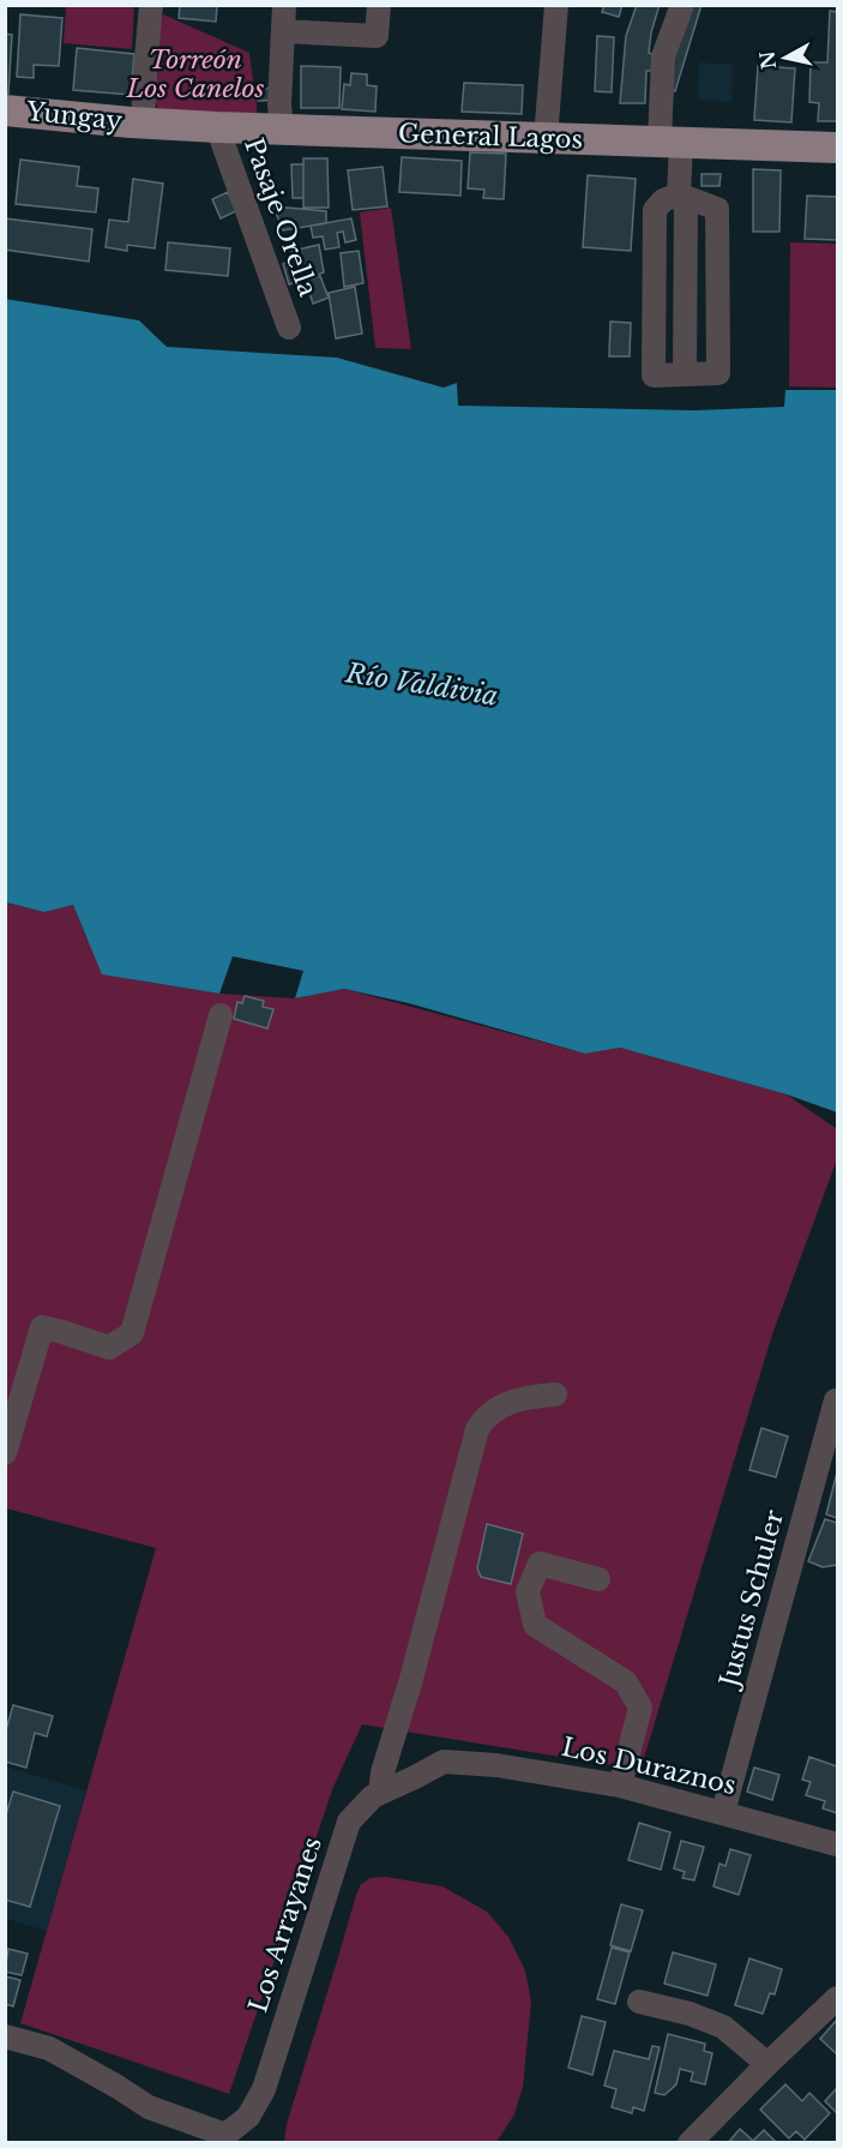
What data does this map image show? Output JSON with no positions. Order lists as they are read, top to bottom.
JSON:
{
  "streets": {
    "main road": ["Yungay", "General Lagos"],
    "street": [
      "Pasaje Orella",
      "Justus Schuler",
      "Los Duraznos",
      "Los Arrayanes"
    ]
  },
  "crossings": [
    ["Yungay", "General Lagos"],
    ["General Lagos", "Pasaje Orella"],
    ["Justus Schuler", "Los Duraznos"],
    ["Los Duraznos", "Los Arrayanes"]
  ],
  "water": ["Río Valdivia"],
  "parks": ["Torreón Los Canelos"],
  "north": "left"
}
